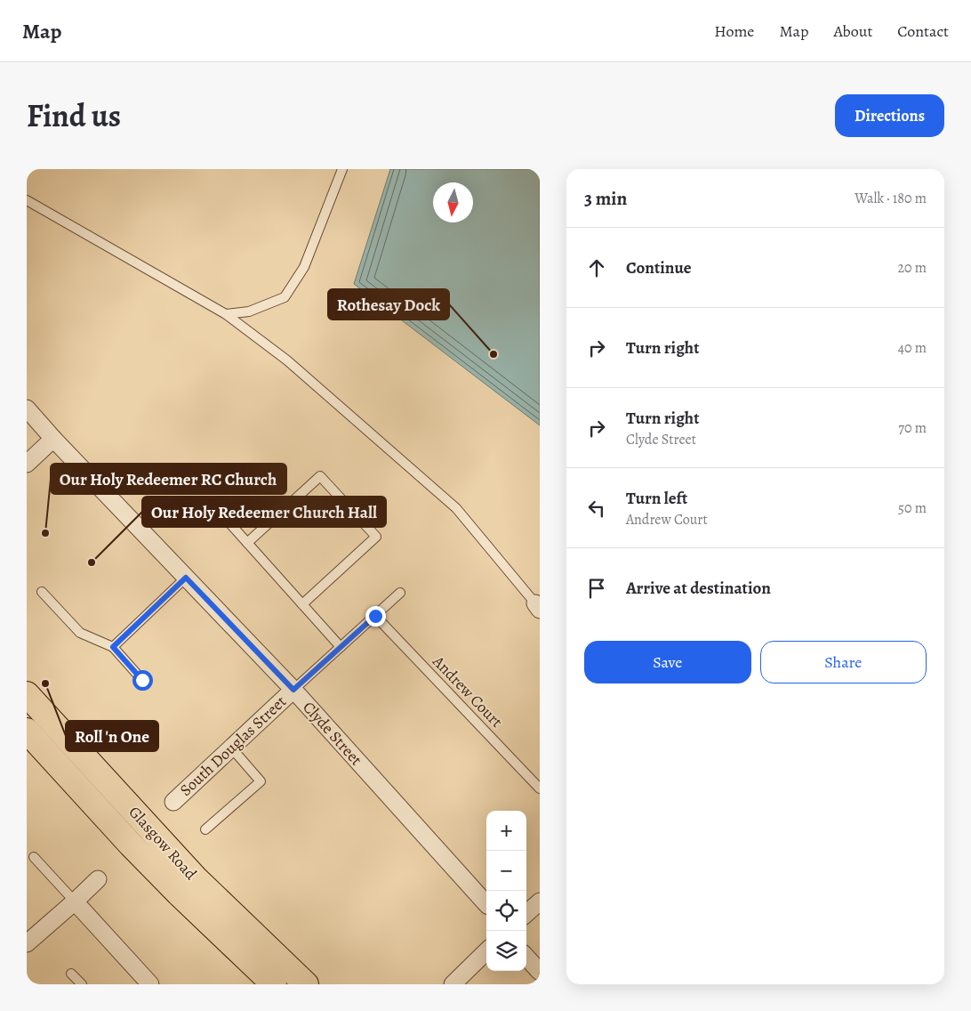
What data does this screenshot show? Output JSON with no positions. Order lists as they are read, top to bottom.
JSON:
{
  "streets": {
    "main road": ["Glasgow Road"],
    "street": ["Clyde Street", "South Douglas Street"],
    "lane": ["Andrew Court"]
  },
  "crossings": [
    ["Clyde Street", "South Douglas Street"]
  ],
  "places": [
    "Rothesay Dock",
    "Our Holy Redeemer RC Church",
    "Our Holy Redeemer Church Hall",
    "Roll 'n One"
  ],
  "north": "bottom",
  "page": {
    "header": "Map",
    "nav": [
      "Home",
      "Map",
      "About",
      "Contact"
    ],
    "title": "Find us",
    "buttons": [
      "Directions",
      ["Save", "Share"]
    ],
    "heading": ["3 min", "Walk · 180 m"],
    "list": [
      ["Continue", "20 m"],
      ["Turn right", "40 m"],
      ["Turn right", "Clyde Street", "70 m"],
      ["Turn left", "Andrew Court", "50 m"],
      "Arrive at destination"
    ],
    "map_buttons": ["+", "−"]
  }
}
